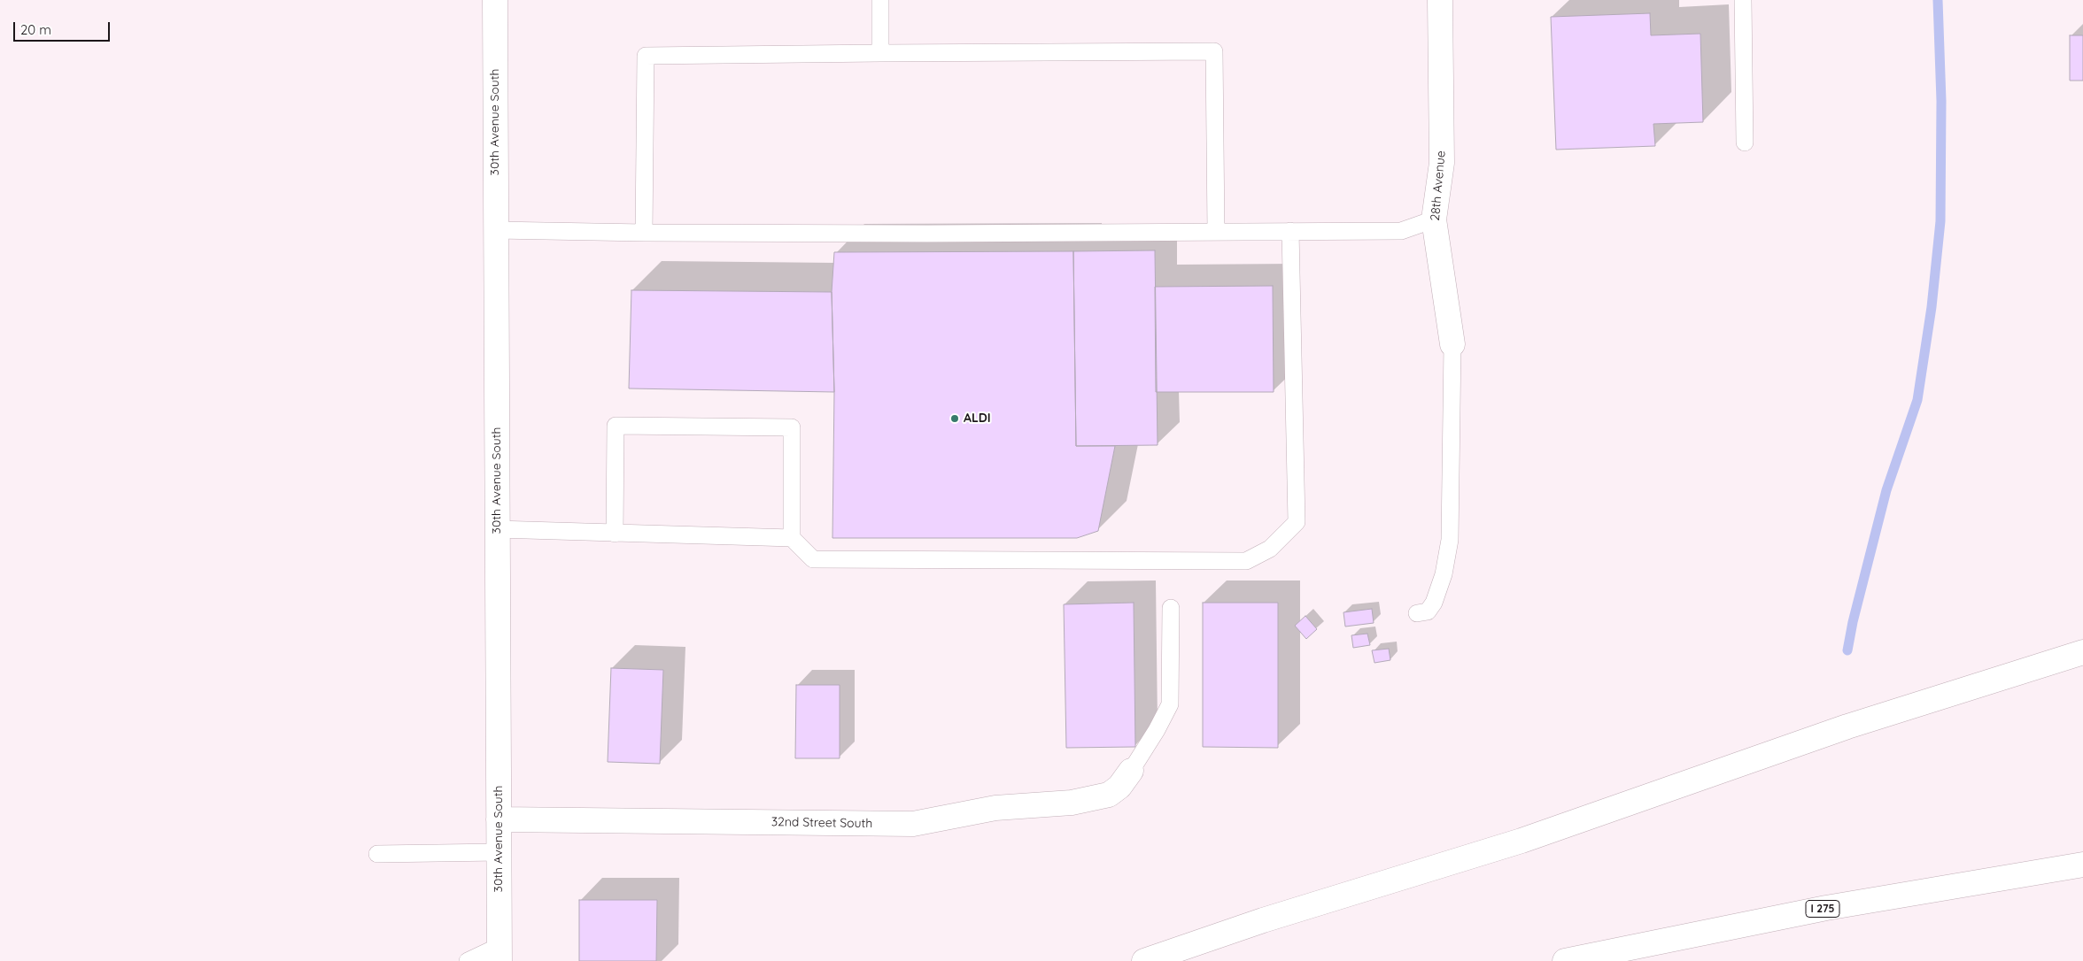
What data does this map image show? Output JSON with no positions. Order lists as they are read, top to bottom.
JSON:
{
  "streets": {
    "main road": [
      "30th Avenue South",
      "28th Avenue",
      "32nd Street South",
      "I 275"
    ]
  },
  "crossings": [
    ["30th Avenue South", "32nd Street South"]
  ],
  "places": ["ALDI"],
  "scale_bar": "20 m"
}
